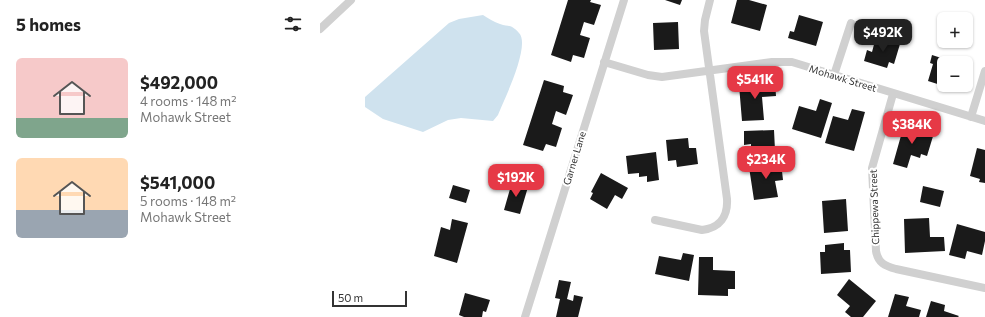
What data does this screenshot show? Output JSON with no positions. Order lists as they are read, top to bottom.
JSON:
{
  "streets": {
    "street": ["Mohawk Street", "Garner Lane", "Chippewa Street"]
  },
  "crossings": [
    ["Mohawk Street", "Garner Lane"],
    ["Mohawk Street", "Chippewa Street"]
  ],
  "scale_bar": "50 m",
  "page": {
    "heading": "5 homes",
    "map_buttons": ["+", "−"],
    "price": [
      "$492K",
      "$541K",
      "$384K",
      "$234K",
      "$192K"
    ],
    "list": [
      {
        "name": "$492,000",
        "note": "4 rooms · 148 m² · Mohawk Street"
      },
      {
        "name": "$541,000",
        "note": "5 rooms · 148 m² · Mohawk Street"
      }
    ],
    "scale": "50 m"
  }
}
